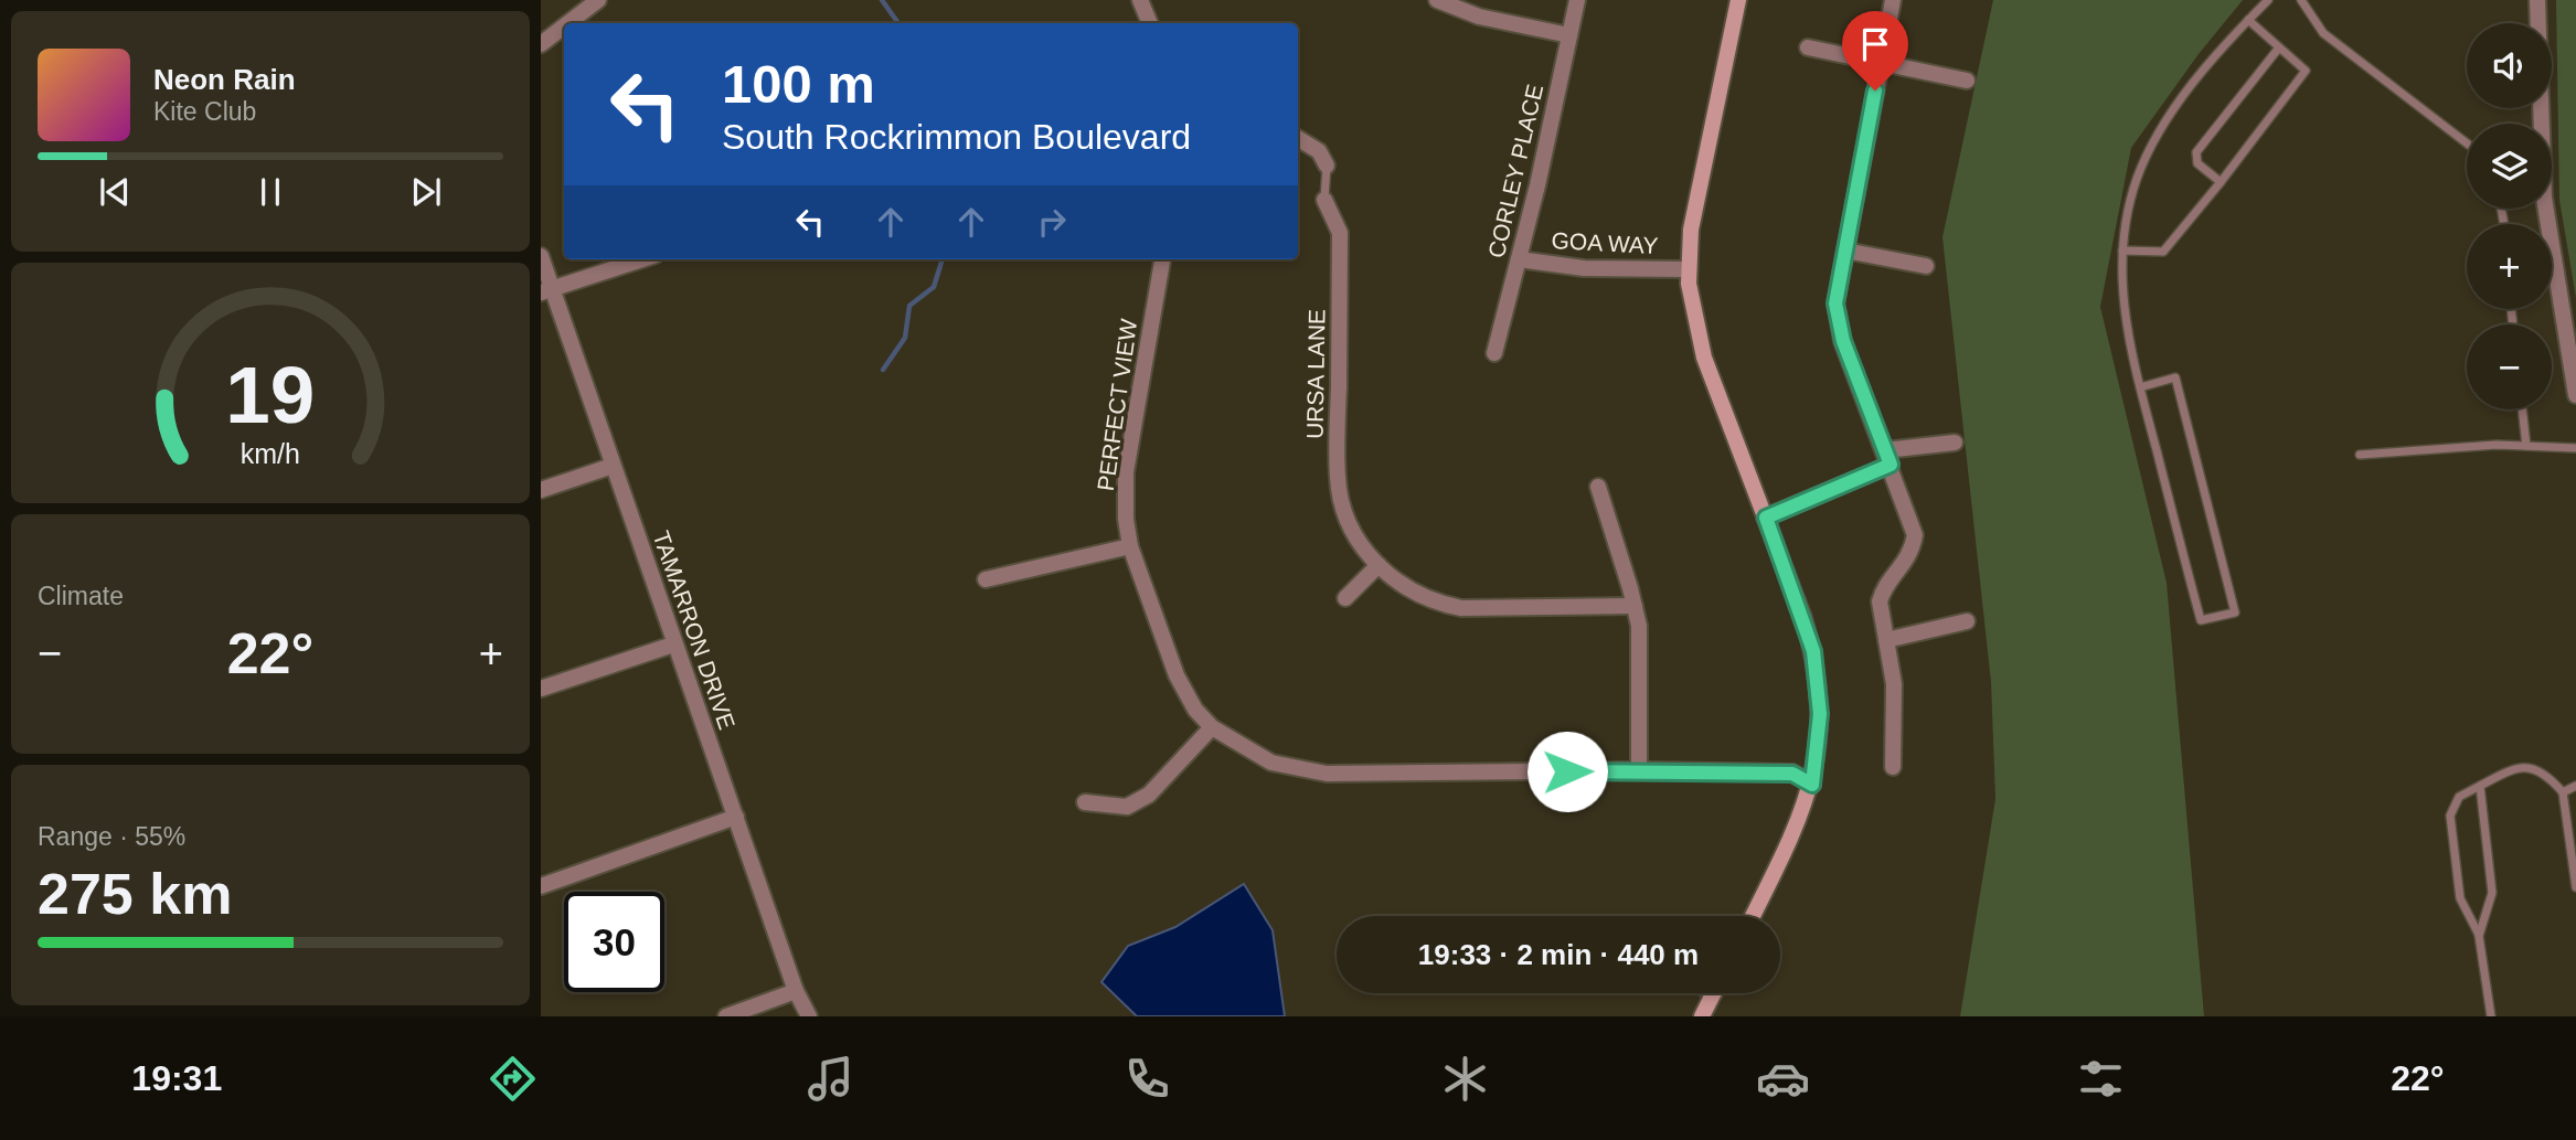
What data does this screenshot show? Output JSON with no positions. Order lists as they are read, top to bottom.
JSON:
{
  "streets": {
    "street": [
      "CORLEY PLACE",
      "GOA WAY",
      "URSA LANE",
      "PERFECT VIEW",
      "TAMARRON DRIVE"
    ]
  },
  "crossings": [
    ["CORLEY PLACE", "GOA WAY"]
  ],
  "page": {
    "map_buttons": ["+", "−"],
    "turn": ["100 m", "South Rockrimmon Boulevard"],
    "song": ["Neon Rain", "Kite Club"],
    "tile": [
      "Climate",
      ["Range · 55%", "275 km"]
    ],
    "heat": ["−", "22°", "+"],
    "limit": "30",
    "trip": "19:33 · 2 min · 440 m",
    "tabs": ["19:31", "22°"],
    "gauge": ["19", "km/h"]
  }
}
